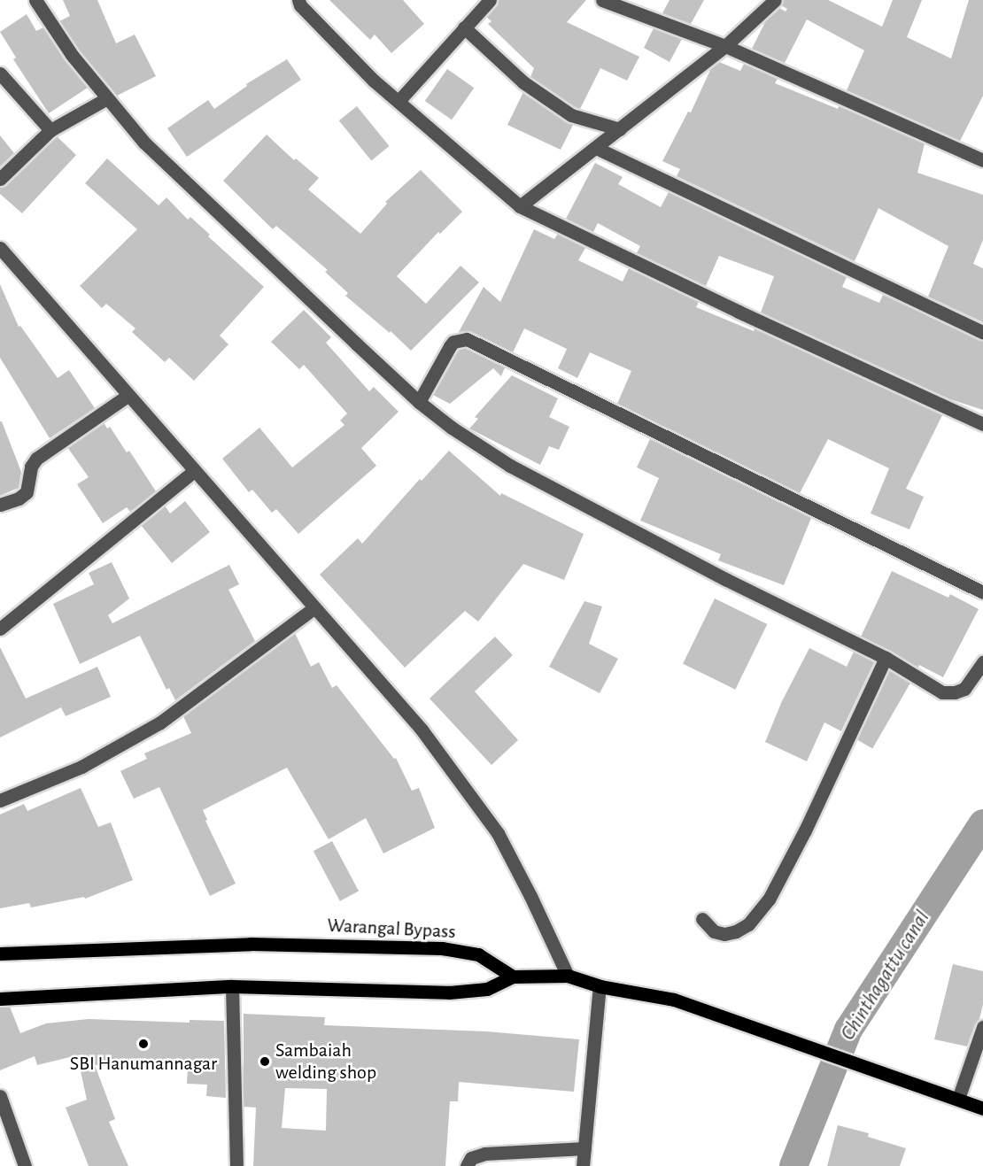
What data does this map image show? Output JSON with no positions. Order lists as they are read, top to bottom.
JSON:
{
  "streets": {
    "main road": ["Warangal Bypass"]
  },
  "water": ["Chinthagattu canal"],
  "places": ["SBI Hanumannagar", "Sambaiah welding shop"]
}
